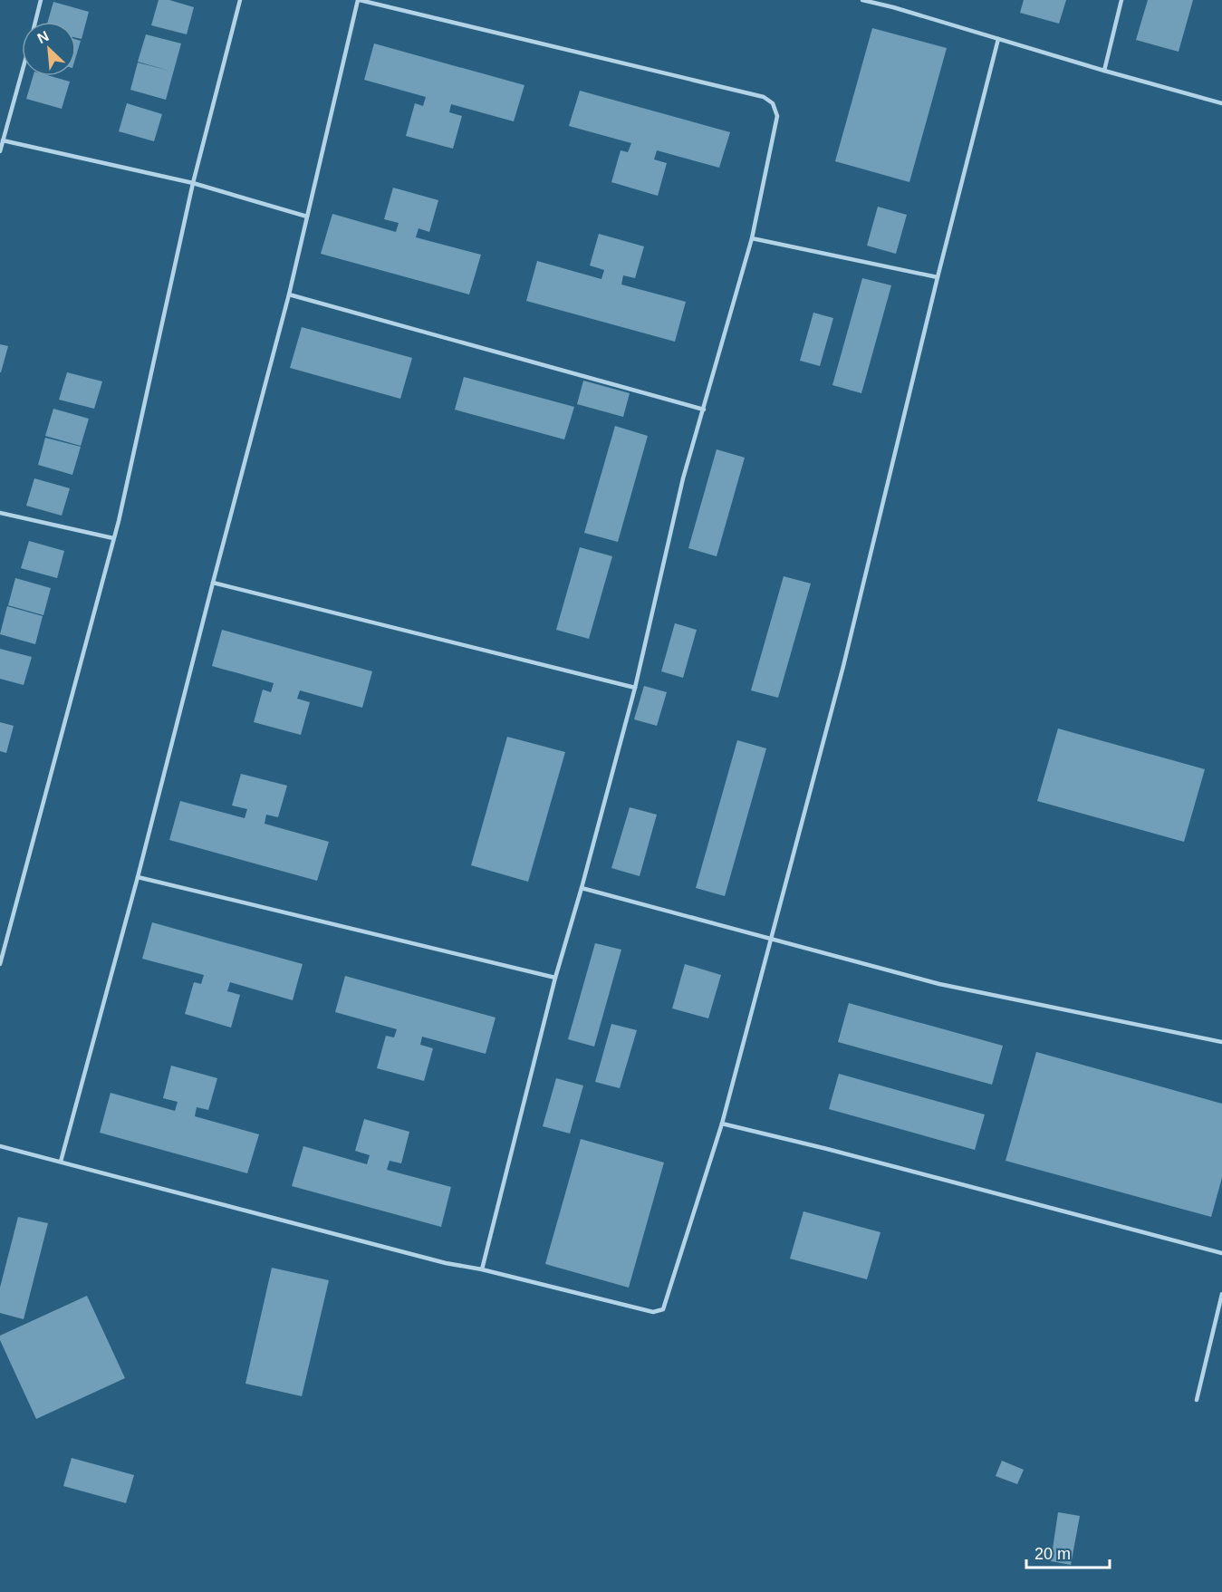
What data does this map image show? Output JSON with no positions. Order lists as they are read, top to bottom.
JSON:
{
  "scale_bar": "20 m",
  "north": "top left"
}
